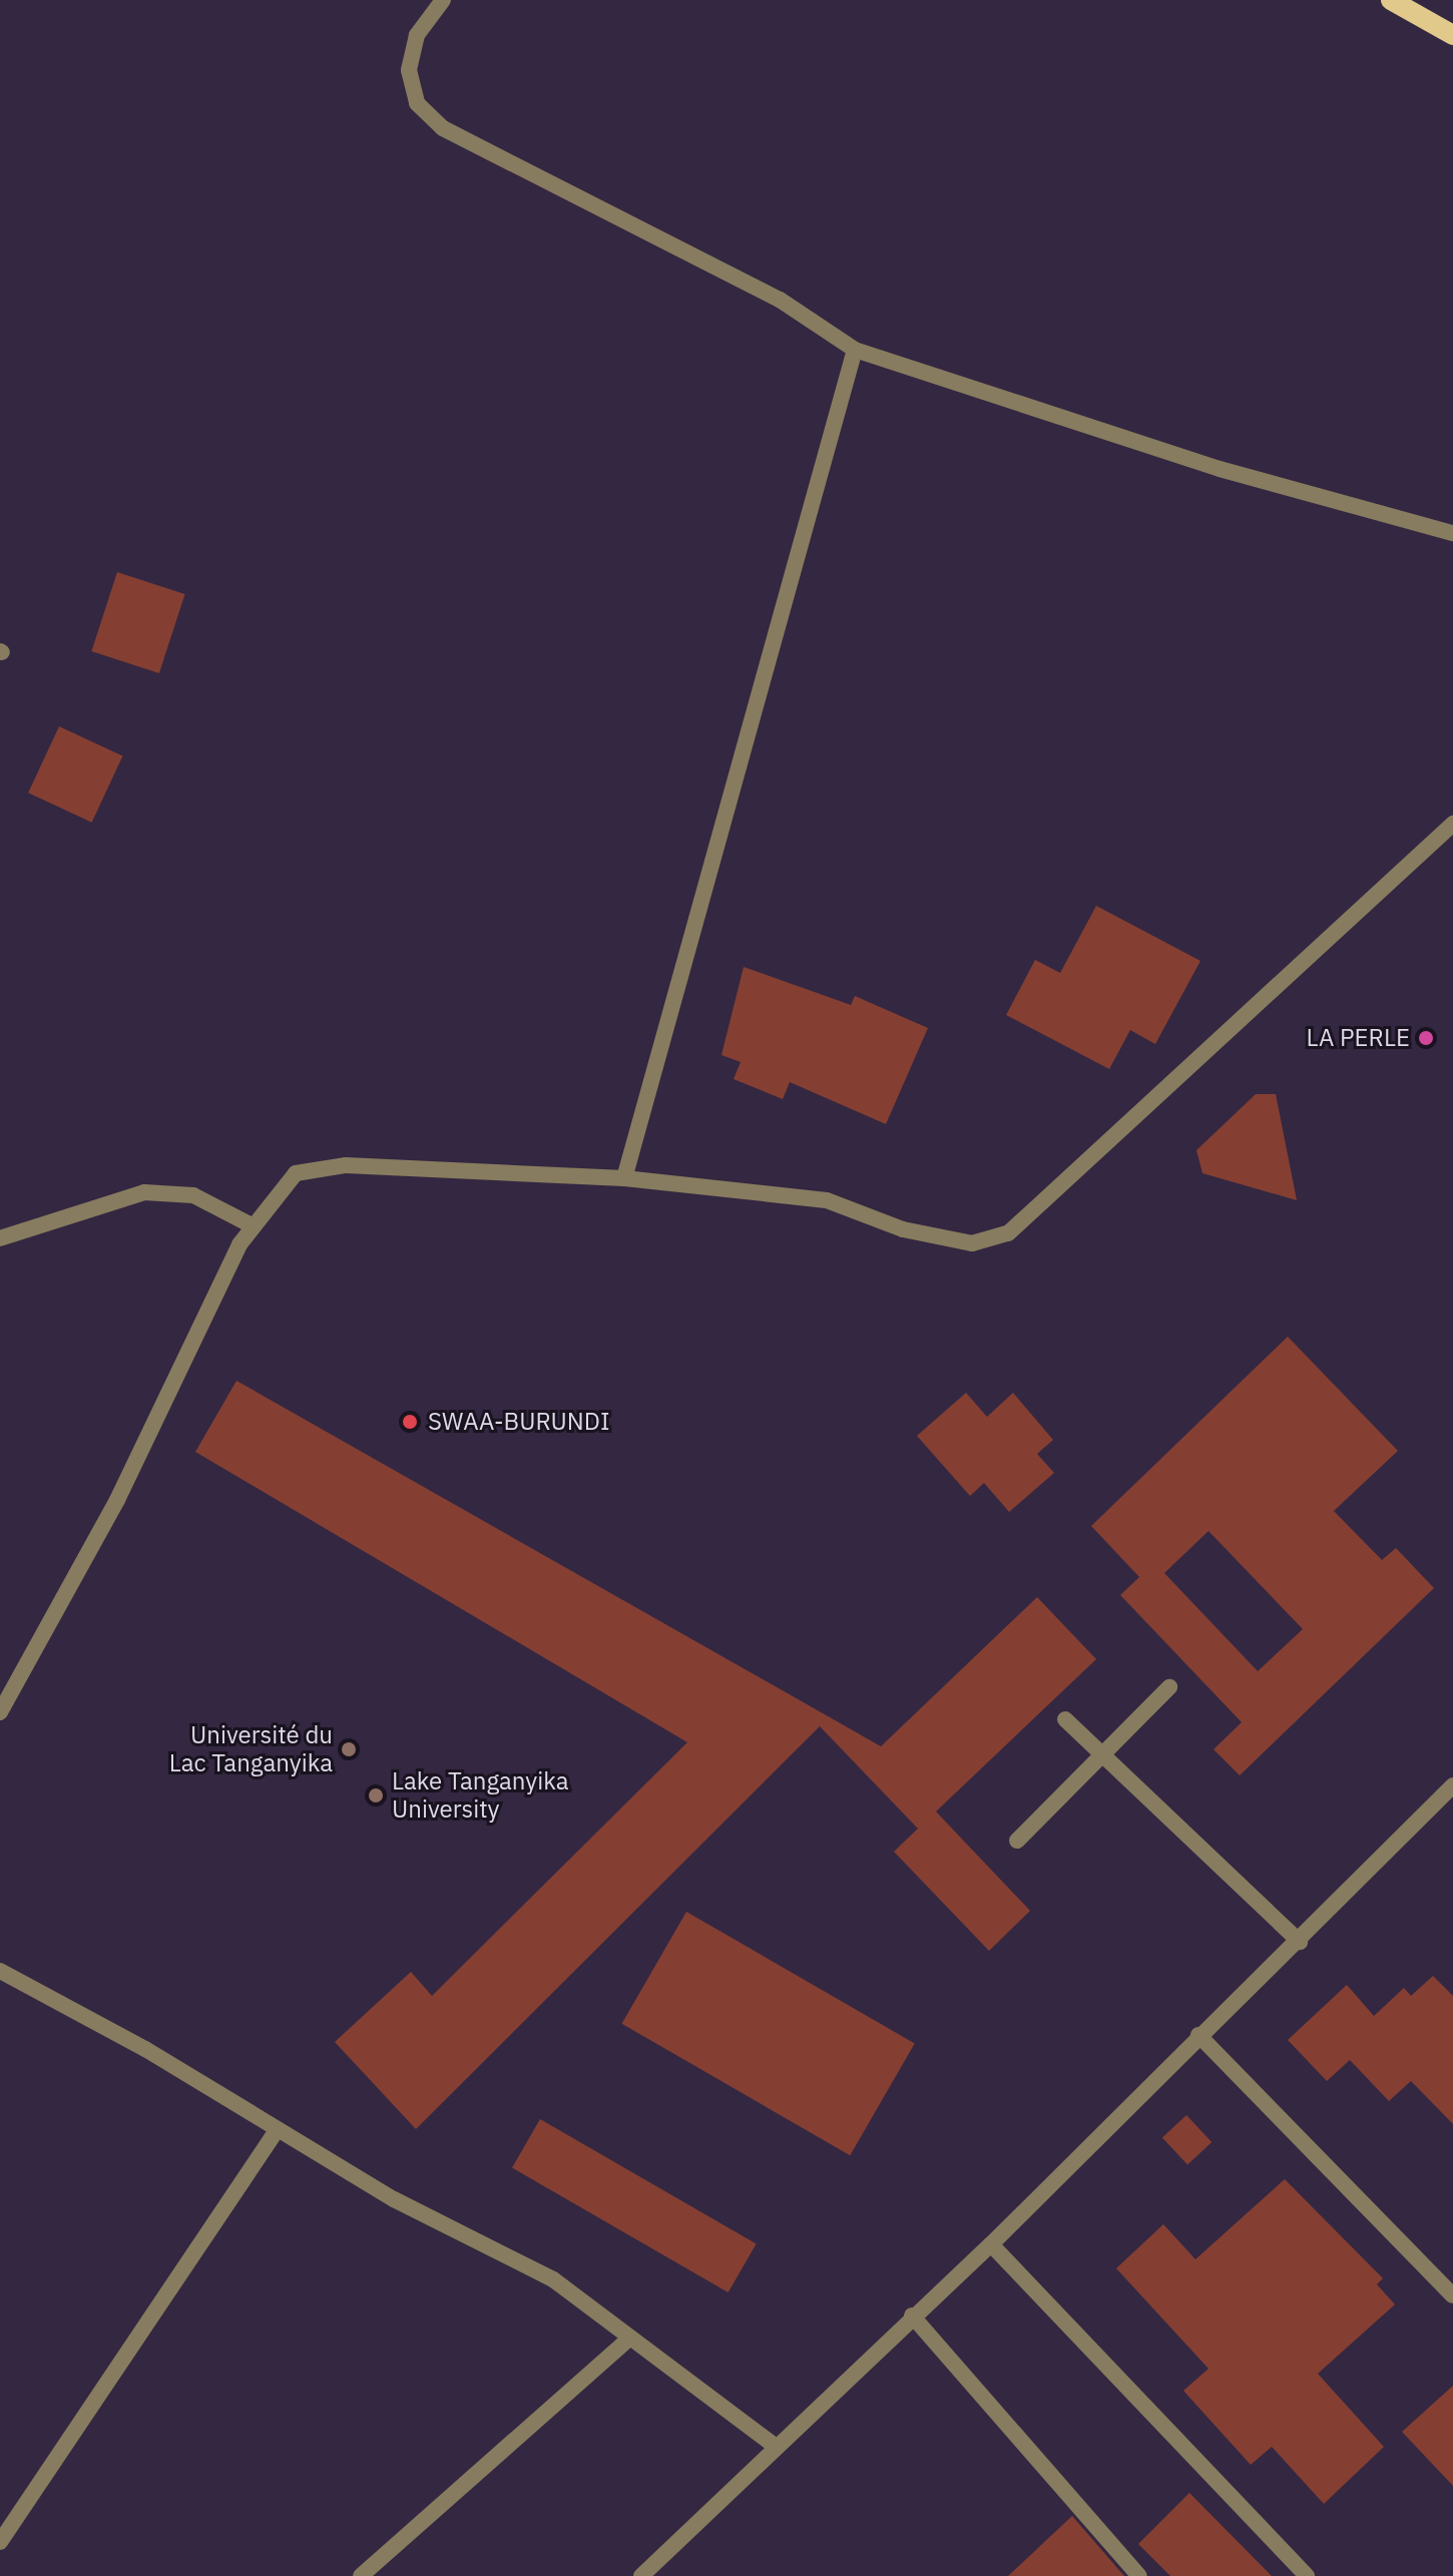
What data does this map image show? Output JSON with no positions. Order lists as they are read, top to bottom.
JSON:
{
  "places": [
    "LA PERLE",
    "SWAA-BURUNDI",
    "Université du Lac Tanganyika",
    "Lake Tanganyika University"
  ]
}
